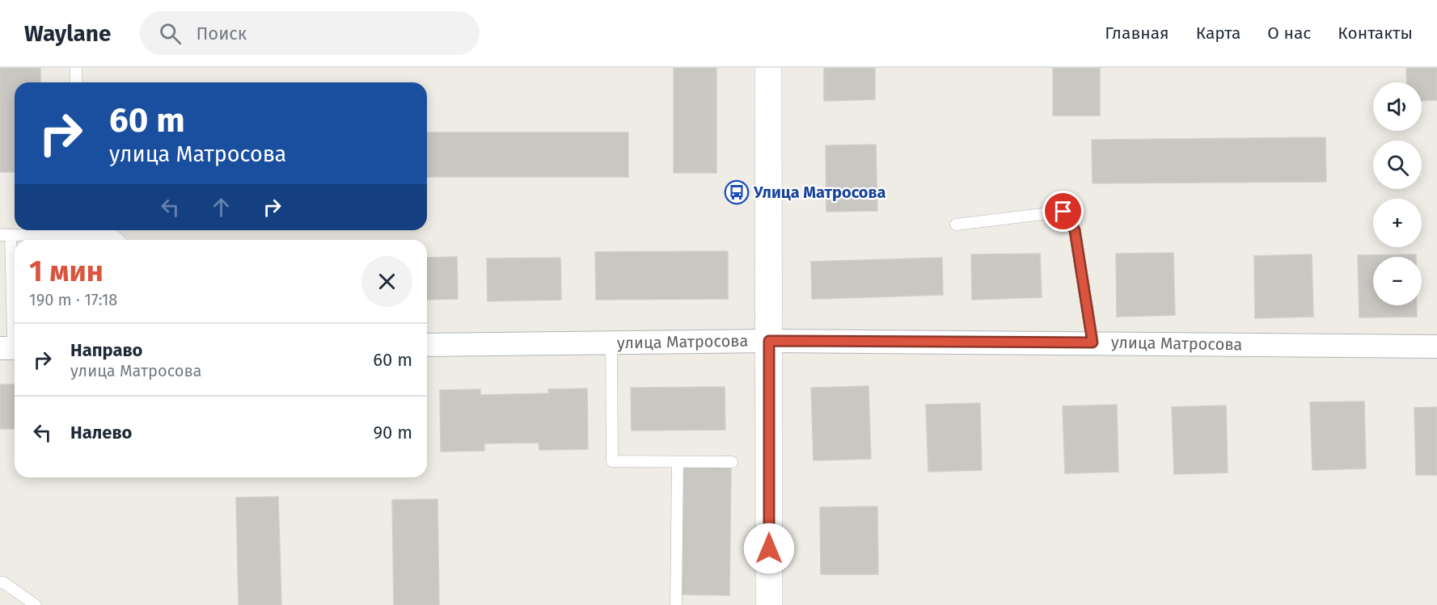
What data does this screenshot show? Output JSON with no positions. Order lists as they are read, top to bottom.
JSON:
{
  "streets": {
    "street": ["улица Матросова"]
  },
  "places": {
    "bus stop": ["Улица Матросова"]
  },
  "page": {
    "header": "Waylane",
    "search": "Поиск",
    "nav": [
      "Главная",
      "Карта",
      "О нас",
      "Контакты"
    ],
    "map_buttons": ["+", "−"],
    "turn": ["60 m", "улица Матросова"],
    "heading": ["1 мин", "190 m · 17:18"],
    "list": [
      {
        "name": "Направо",
        "note": "улица Матросова",
        "value": "60 m"
      },
      {
        "name": "Налево",
        "value": "90 m"
      }
    ]
  }
}
